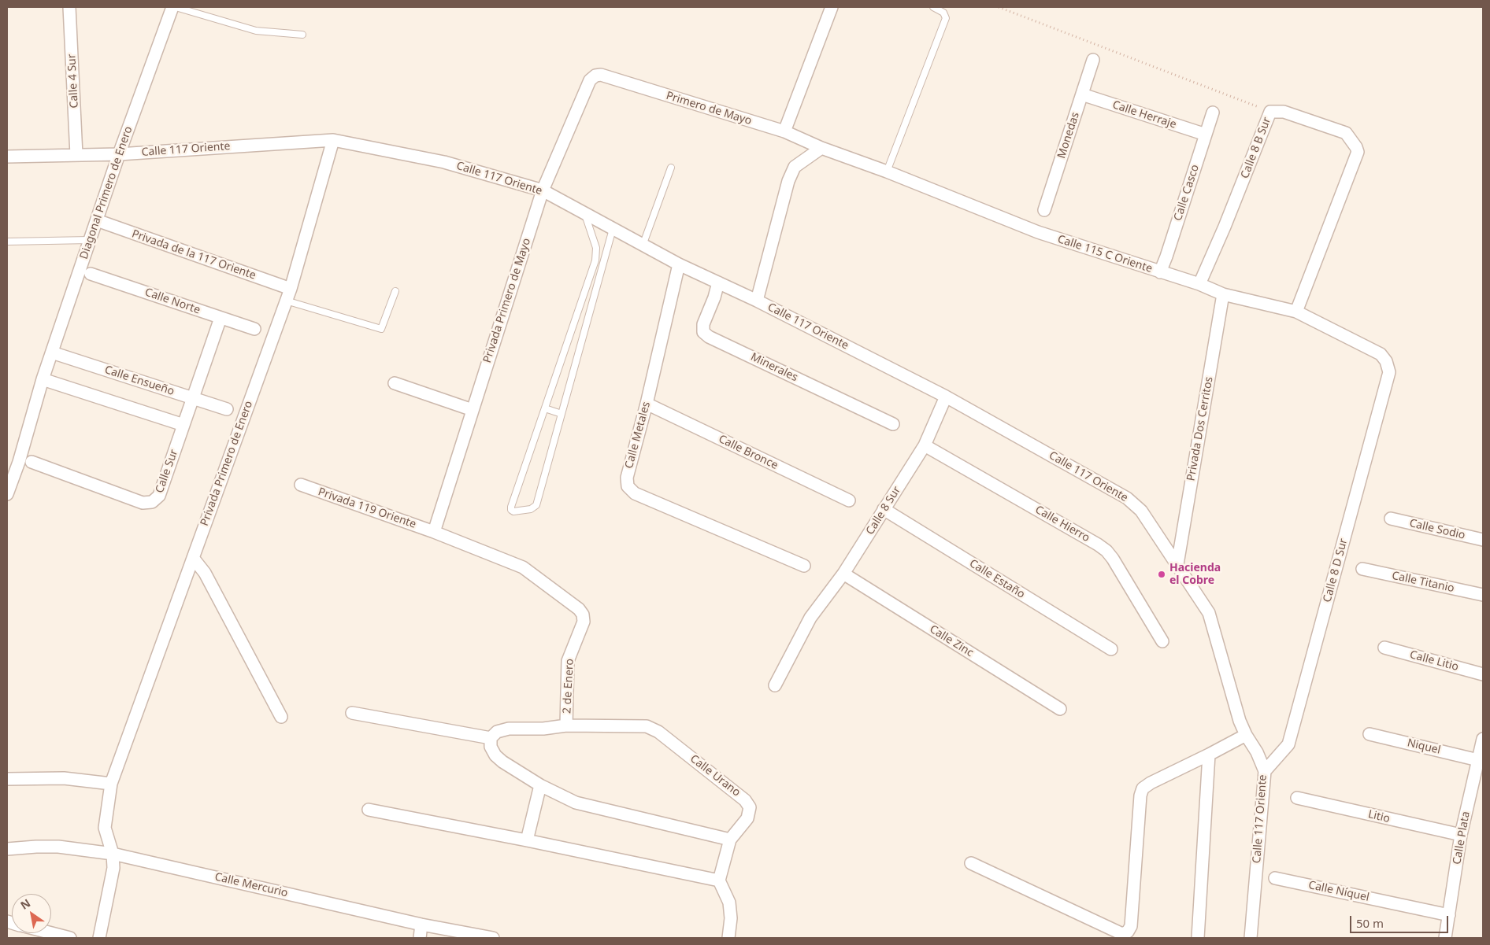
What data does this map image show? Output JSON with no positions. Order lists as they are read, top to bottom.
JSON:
{
  "streets": {
    "street": [
      "Calle 4 Sur",
      "Primero de Mayo",
      "Calle Herraje",
      "Monedas",
      "Calle 8 B Sur",
      "Calle 117 Oriente",
      "Diagonal Primero de Enero",
      "Calle Casco",
      "Calle 115 C Oriente",
      "Privada de la 117 Oriente",
      "Privada Primero de Mayo",
      "Calle Norte",
      "Minerales",
      "Calle Ensueño",
      "Privada Dos Cerritos",
      "Calle Metales",
      "Calle Bronce",
      "Privada Primero de Enero",
      "Calle Sur",
      "Privada 119 Oriente",
      "Calle 8 Sur",
      "Calle Hierro",
      "Calle Sodio",
      "Calle 8 D Sur",
      "Calle Estaño",
      "Calle Titanio",
      "Calle Zinc",
      "Calle Litio",
      "2 de Enero",
      "Niquel",
      "Calle Urano",
      "Litio",
      "Calle Plata",
      "Calle Mercurio",
      "Calle Níquel"
    ]
  },
  "crossings": [
    ["Calle 4 Sur", "Calle 117 Oriente"],
    ["Primero de Mayo", "Calle 115 C Oriente"],
    ["Primero de Mayo", "Privada Primero de Mayo"],
    ["Calle Herraje", "Monedas"],
    ["Calle Herraje", "Calle Casco"],
    ["Calle 8 B Sur", "Calle 115 C Oriente"],
    ["Calle 117 Oriente", "Diagonal Primero de Enero"],
    ["Calle 117 Oriente", "Privada Primero de Mayo"],
    ["Calle 117 Oriente", "Minerales"],
    ["Calle 117 Oriente", "Privada Dos Cerritos"],
    ["Calle 117 Oriente", "Calle Metales"],
    ["Calle 117 Oriente", "Privada Primero de Enero"],
    ["Calle 117 Oriente", "Calle 8 Sur"],
    ["Calle 117 Oriente", "Calle 8 D Sur"],
    ["Diagonal Primero de Enero", "Privada de la 117 Oriente"],
    ["Diagonal Primero de Enero", "Calle Ensueño"],
    ["Calle Casco", "Calle 115 C Oriente"],
    ["Calle 115 C Oriente", "Privada Dos Cerritos"],
    ["Calle 115 C Oriente", "Calle 8 D Sur"],
    ["Privada de la 117 Oriente", "Privada Primero de Enero"],
    ["Privada Primero de Mayo", "Privada 119 Oriente"],
    ["Privada Primero de Mayo", "2 de Enero"],
    ["Calle Norte", "Calle Sur"],
    ["Calle Ensueño", "Calle Sur"],
    ["Calle Metales", "Calle Bronce"],
    ["Privada Primero de Enero", "Calle Mercurio"],
    ["Privada 119 Oriente", "2 de Enero"],
    ["Calle 8 Sur", "Calle Hierro"],
    ["Calle 8 Sur", "Calle Estaño"],
    ["Calle 8 Sur", "Calle Zinc"],
    ["2 de Enero", "Calle Urano"],
    ["Niquel", "Calle Plata"],
    ["Litio", "Calle Plata"],
    ["Calle Plata", "Calle Níquel"]
  ],
  "places": ["Hacienda el Cobre"],
  "scale_bar": "50 m",
  "north": "top left"
}
